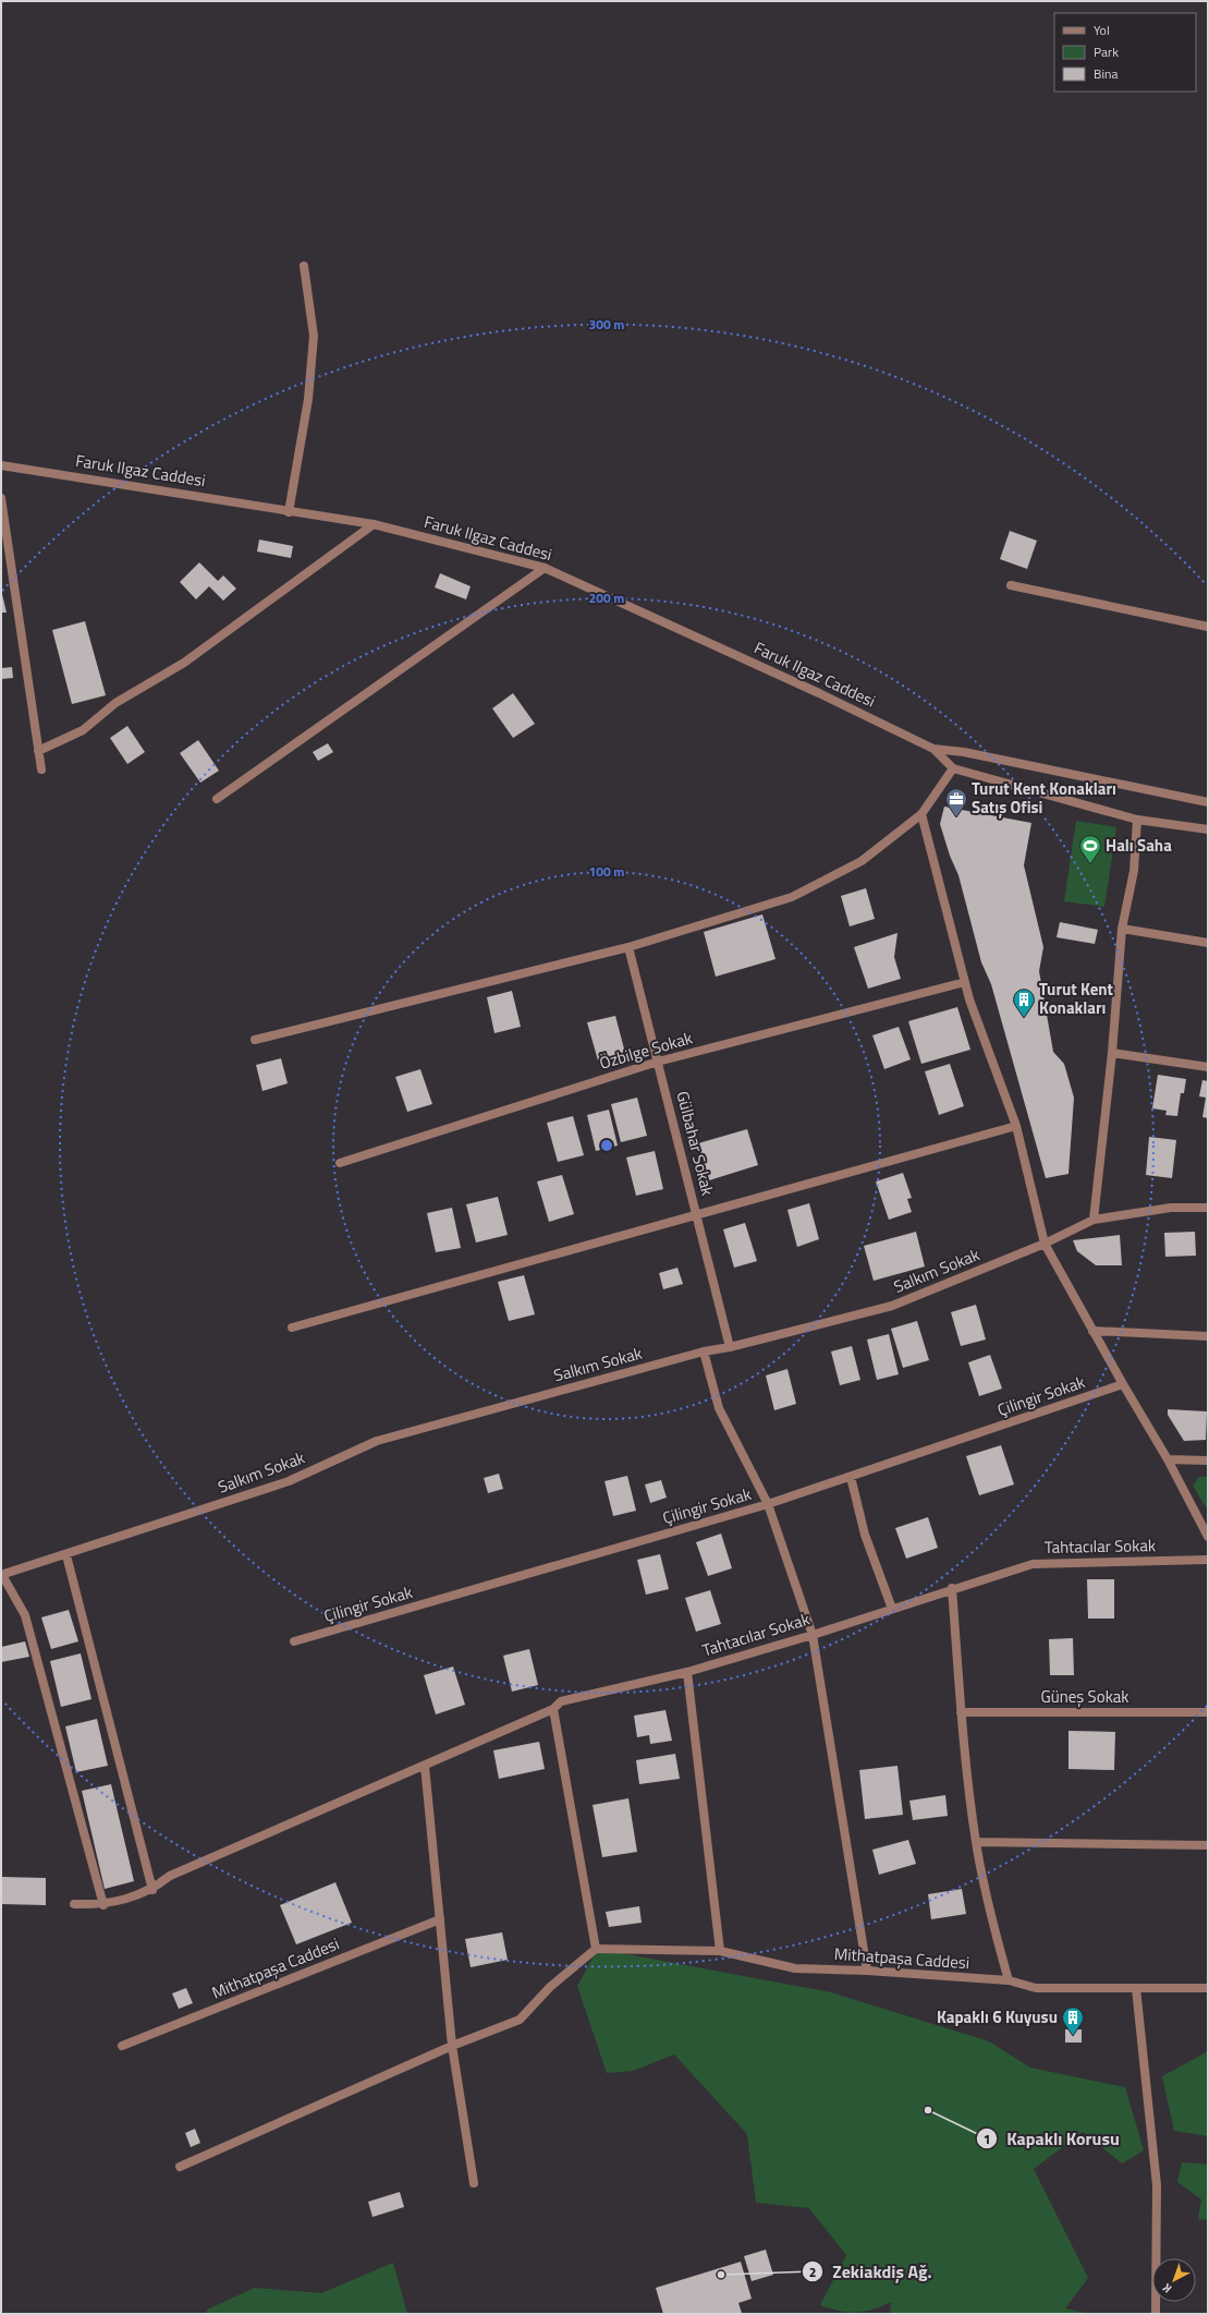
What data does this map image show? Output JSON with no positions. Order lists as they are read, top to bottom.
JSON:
{
  "streets": {
    "street": [
      "Faruk Ilgaz Caddesi",
      "Özbilge Sokak",
      "Gülbahar Sokak",
      "Salkım Sokak",
      "Çilingir Sokak",
      "Tahtacılar Sokak",
      "Güneş Sokak",
      "Mithatpaşa Caddesi"
    ]
  },
  "crossings": [
    ["Özbilge Sokak", "Gülbahar Sokak"],
    ["Gülbahar Sokak", "Salkım Sokak"]
  ],
  "places": {
    "office": ["Turut Kent Konakları Satış Ofisi"],
    "sports": ["Halı Saha"],
    "building": ["Turut Kent Konakları", "Kapaklı 6 Kuyusu"],
    "other": ["Kapaklı Korusu", "Zekiakdiş Ağ."]
  },
  "legend": ["Yol", "Park", "Bina"],
  "north": "bottom left",
  "rings": ["300 m", "200 m", "100 m"]
}
